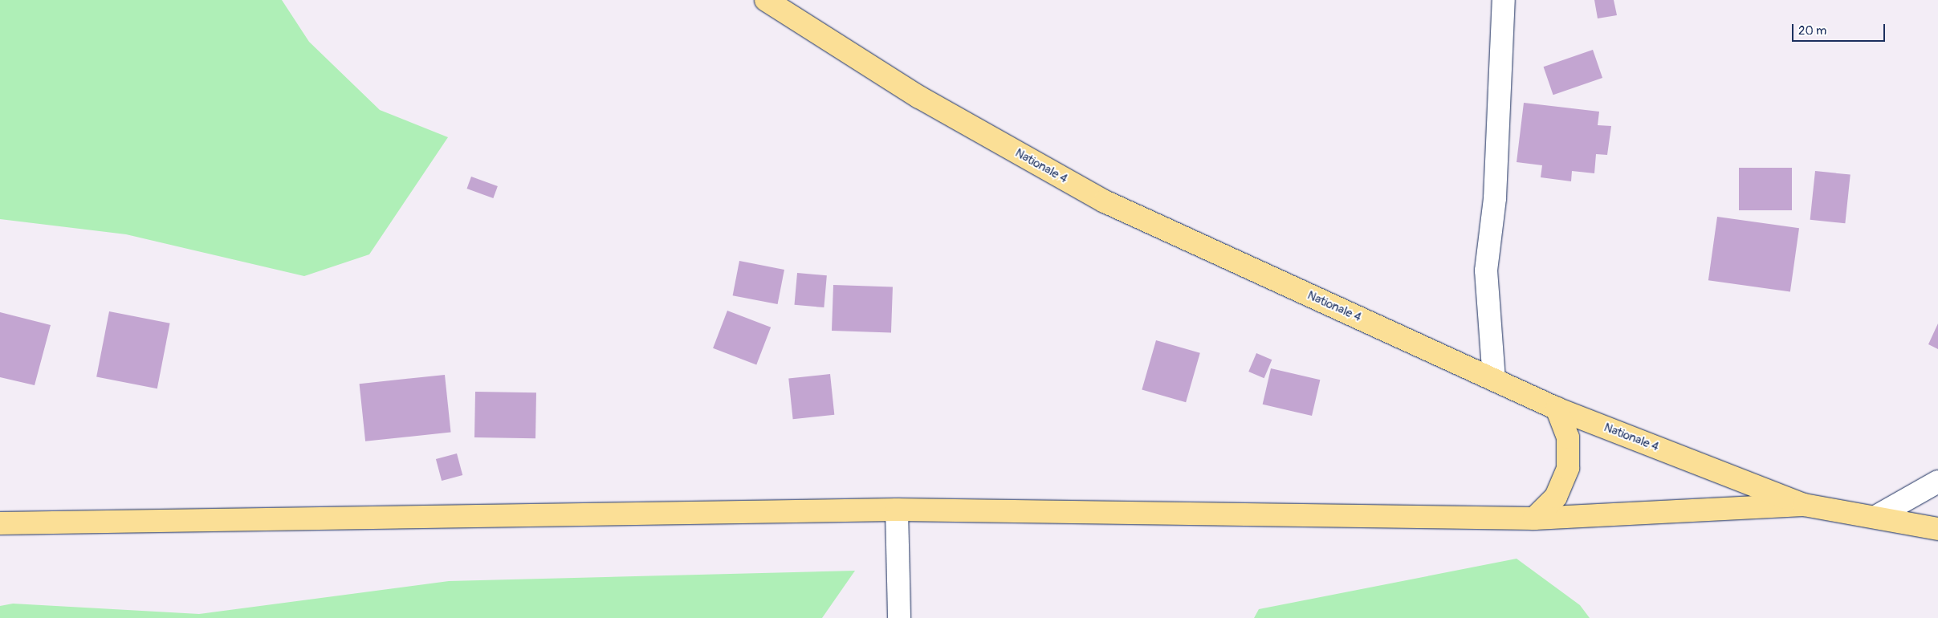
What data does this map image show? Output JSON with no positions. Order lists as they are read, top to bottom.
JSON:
{
  "streets": {
    "main road": ["Nationale 4"]
  },
  "scale_bar": "20 m"
}
